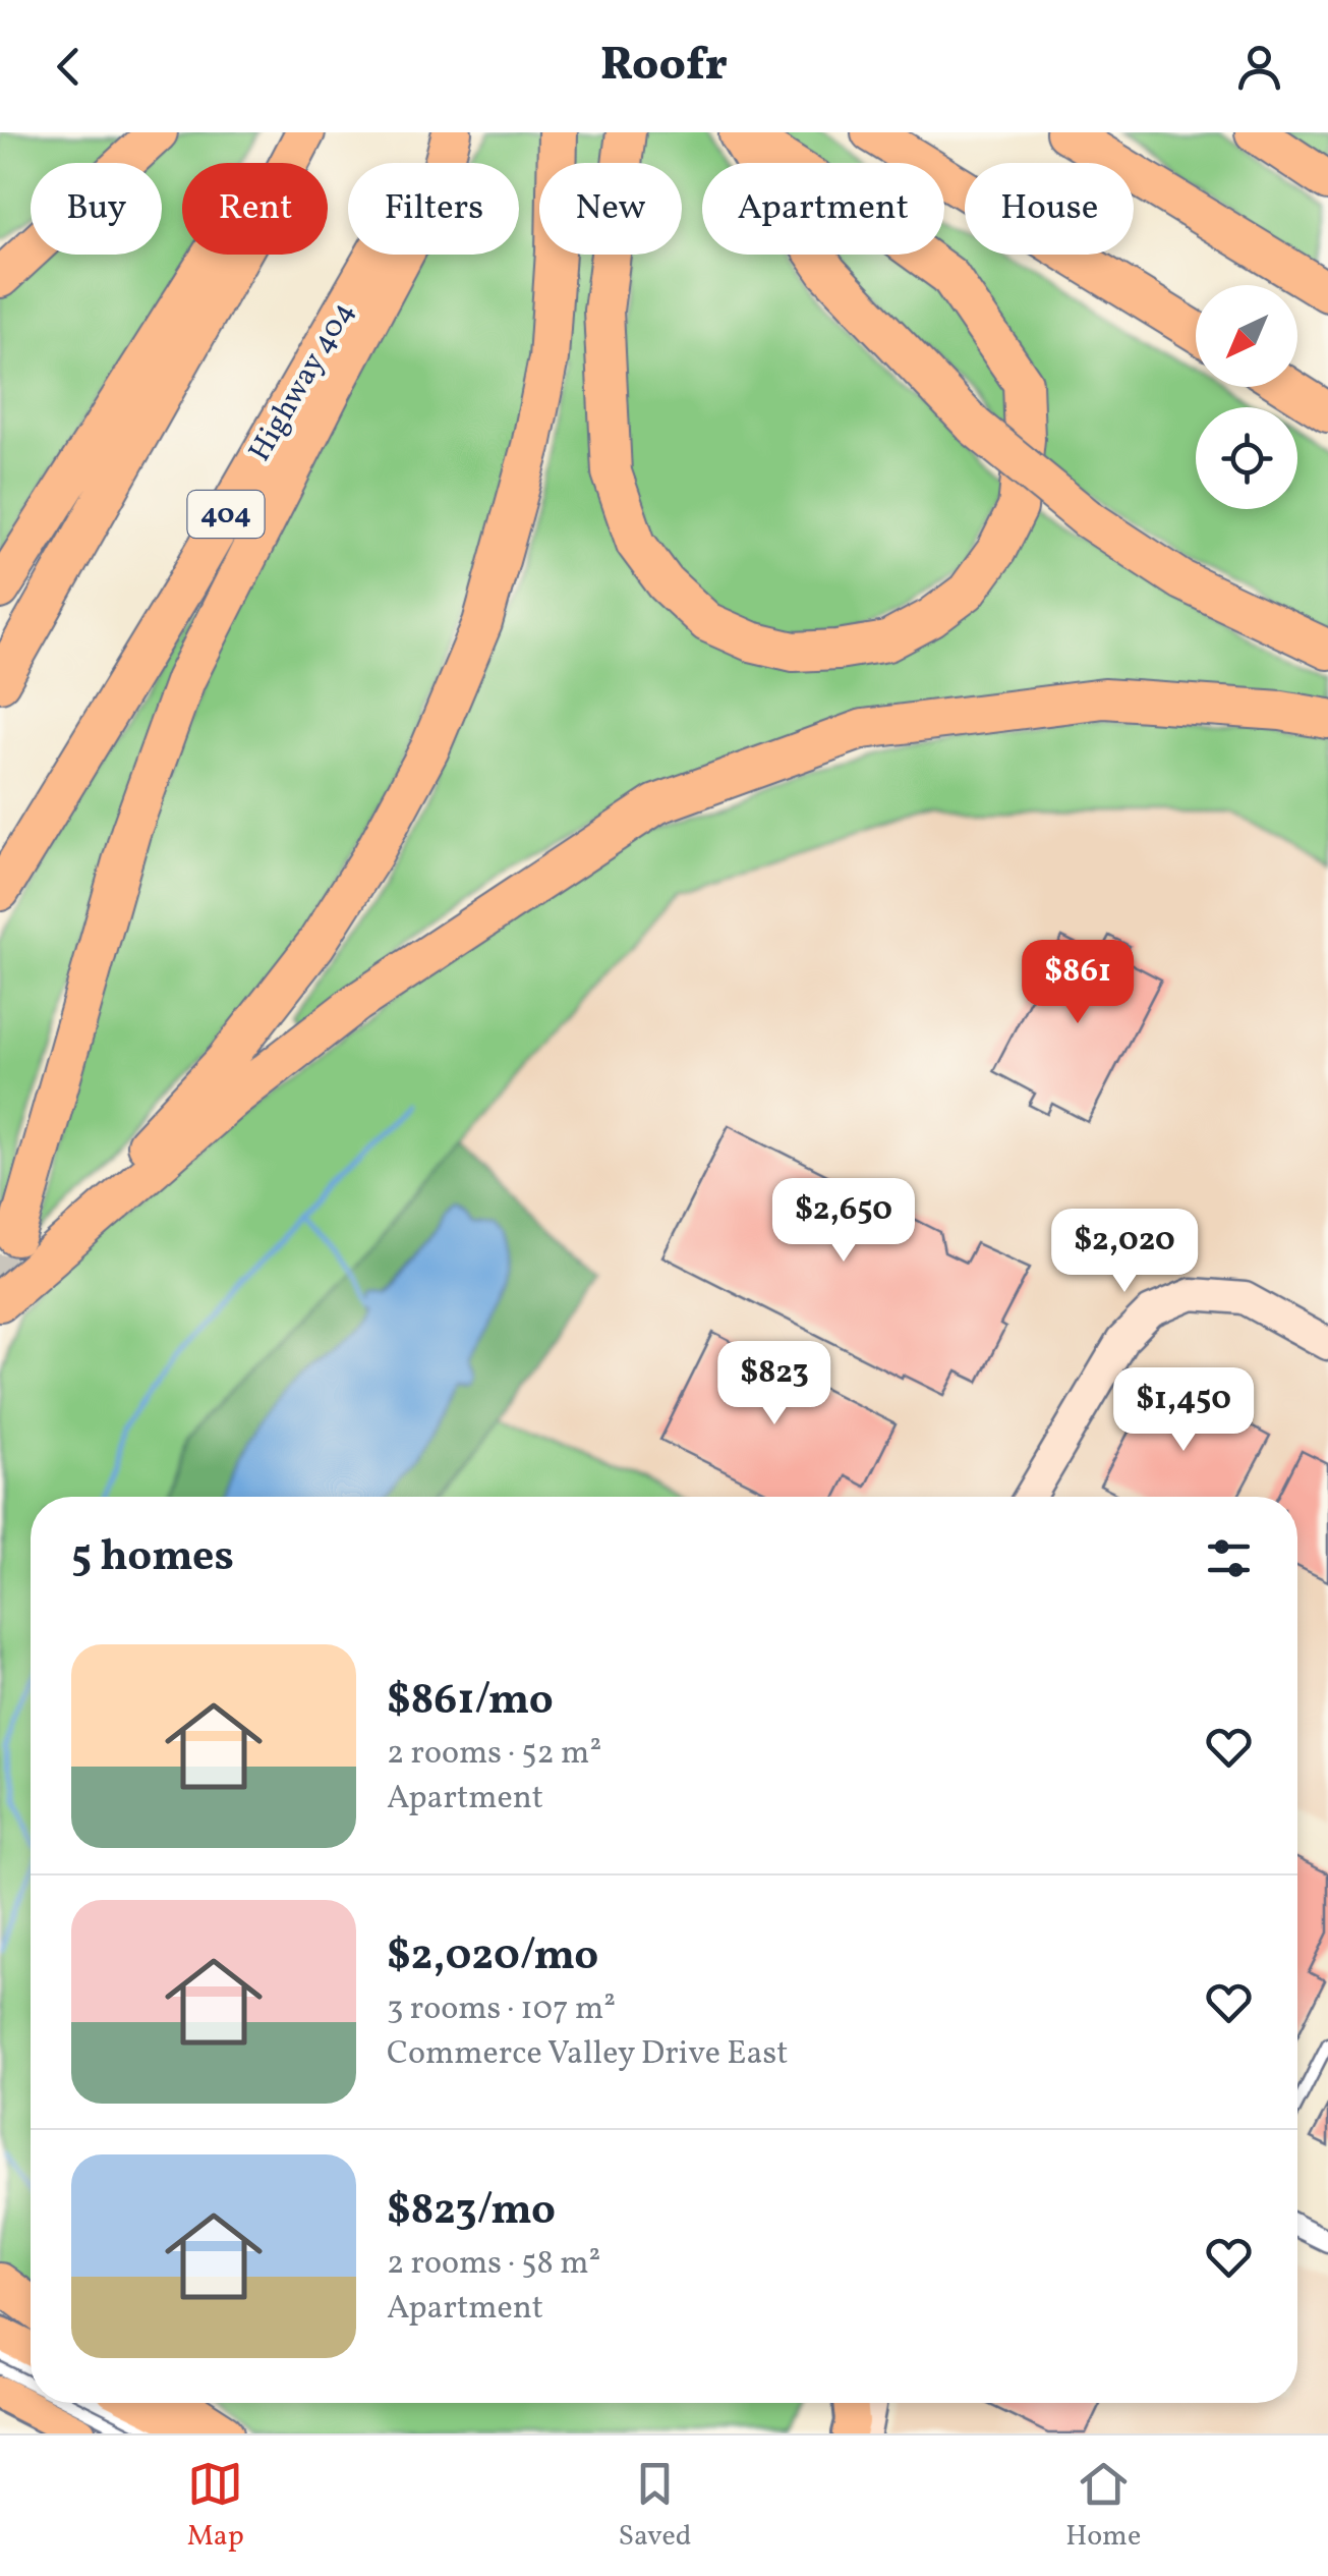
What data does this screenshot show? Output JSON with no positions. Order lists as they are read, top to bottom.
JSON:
{
  "streets": {
    "highway": ["Highway 404", "404"]
  },
  "north": "bottom left",
  "page": {
    "header": "Roofr",
    "chip": [
      "Buy",
      "Rent",
      "Filters",
      "New",
      "Apartment",
      "House"
    ],
    "price": [
      "$861",
      "$2,650",
      "$2,020",
      "$823",
      "$1,450"
    ],
    "heading": "5 homes",
    "list": [
      {
        "name": "$861/mo",
        "note": "2 rooms · 52 m² · Apartment"
      },
      {
        "name": "$2,020/mo",
        "note": "3 rooms · 107 m² · Commerce Valley Drive East"
      },
      {
        "name": "$823/mo",
        "note": "2 rooms · 58 m² · Apartment"
      }
    ],
    "tabs": ["Map", "Saved", "Home"]
  }
}
